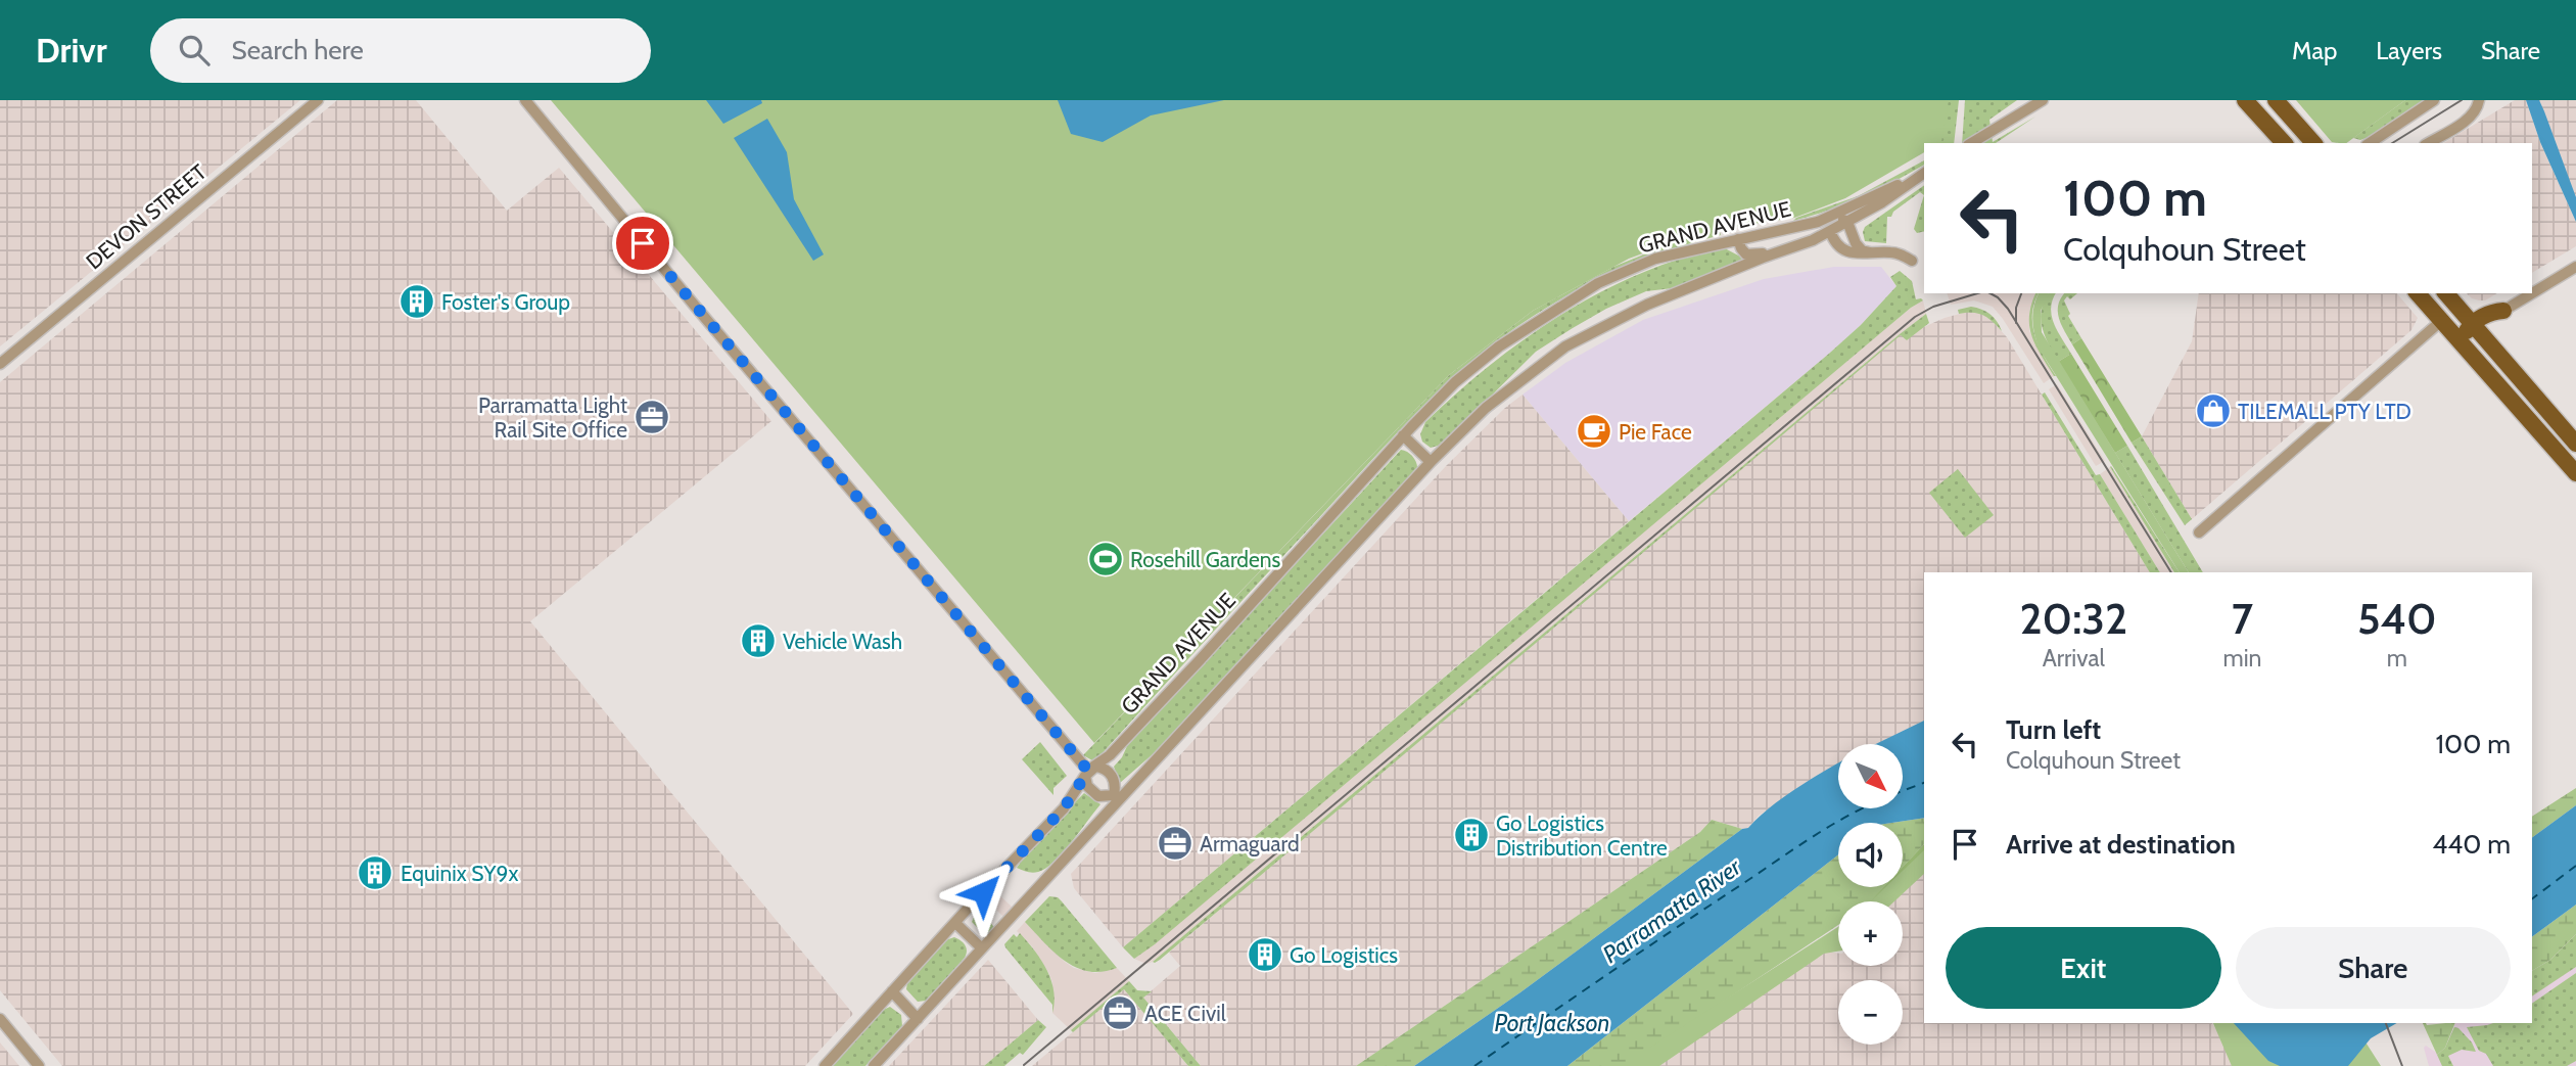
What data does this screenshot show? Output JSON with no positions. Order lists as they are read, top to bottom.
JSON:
{
  "streets": {
    "street": ["DEVON STREET", "GRAND AVENUE"]
  },
  "water": ["Parramatta River", "Port Jackson"],
  "places": {
    "building": [
      "Foster's Group",
      "Vehicle Wash",
      "Go Logistics Distribution Centre",
      "Equinix SY9x",
      "Go Logistics"
    ],
    "shop": ["TILEMALL PTY LTD"],
    "office": ["Parramatta Light Rail Site Office", "Armaguard", "ACE Civil"],
    "cafe": ["Pie Face"],
    "sports": ["Rosehill Gardens"]
  },
  "north": "bottom right",
  "page": {
    "header": "Drivr",
    "search": "Search here",
    "nav": ["Map", "Layers", "Share"],
    "turn": ["100 m", "Colquhoun Street"],
    "eta": [
      "20:32",
      "Arrival",
      "7",
      "min",
      "540",
      "m"
    ],
    "list": [
      {
        "name": "Turn left",
        "note": "Colquhoun Street",
        "value": "100 m"
      },
      {
        "name": "Arrive at destination",
        "value": "440 m"
      }
    ],
    "map_buttons": ["+", "−"],
    "buttons": ["Exit", "Share"]
  }
}
